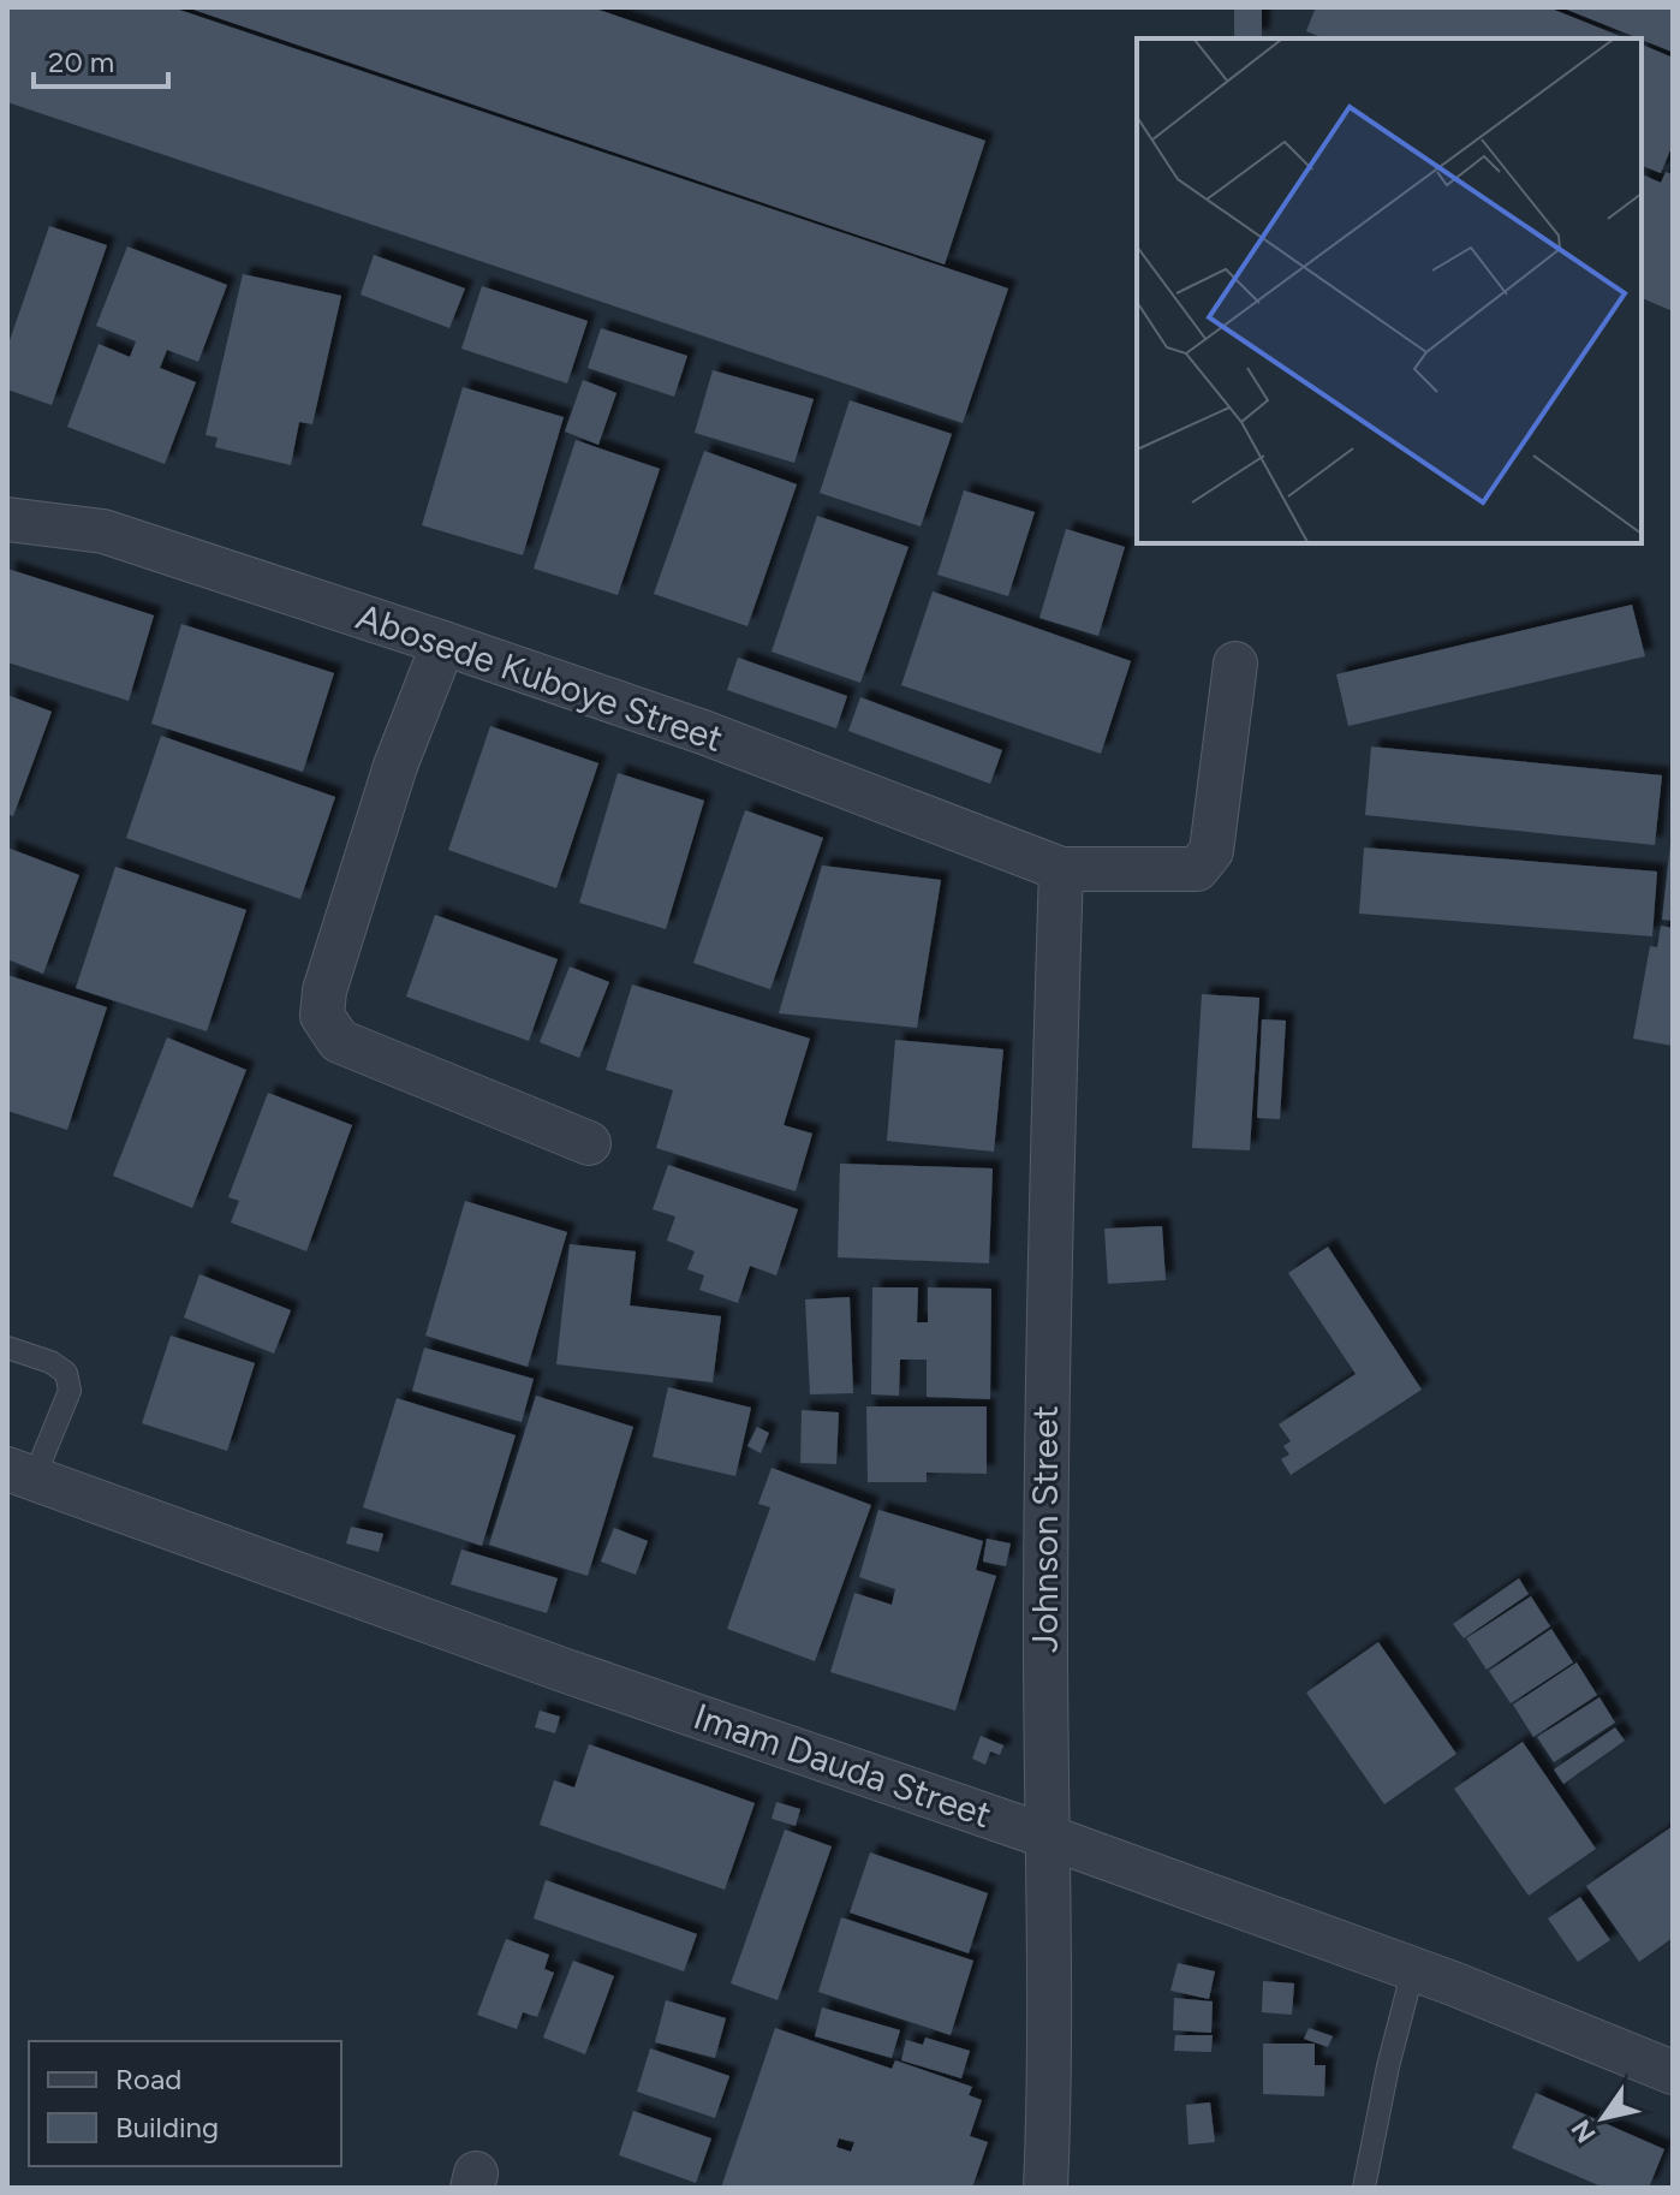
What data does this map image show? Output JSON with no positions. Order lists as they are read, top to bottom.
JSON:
{
  "streets": {
    "street": ["Abosede Kuboye Street", "Johnson Street", "Imam Dauda Street"]
  },
  "crossings": [
    ["Abosede Kuboye Street", "Johnson Street"],
    ["Johnson Street", "Imam Dauda Street"]
  ],
  "legend": ["Road", "Building"],
  "scale_bar": "20 m",
  "north": "bottom left"
}
